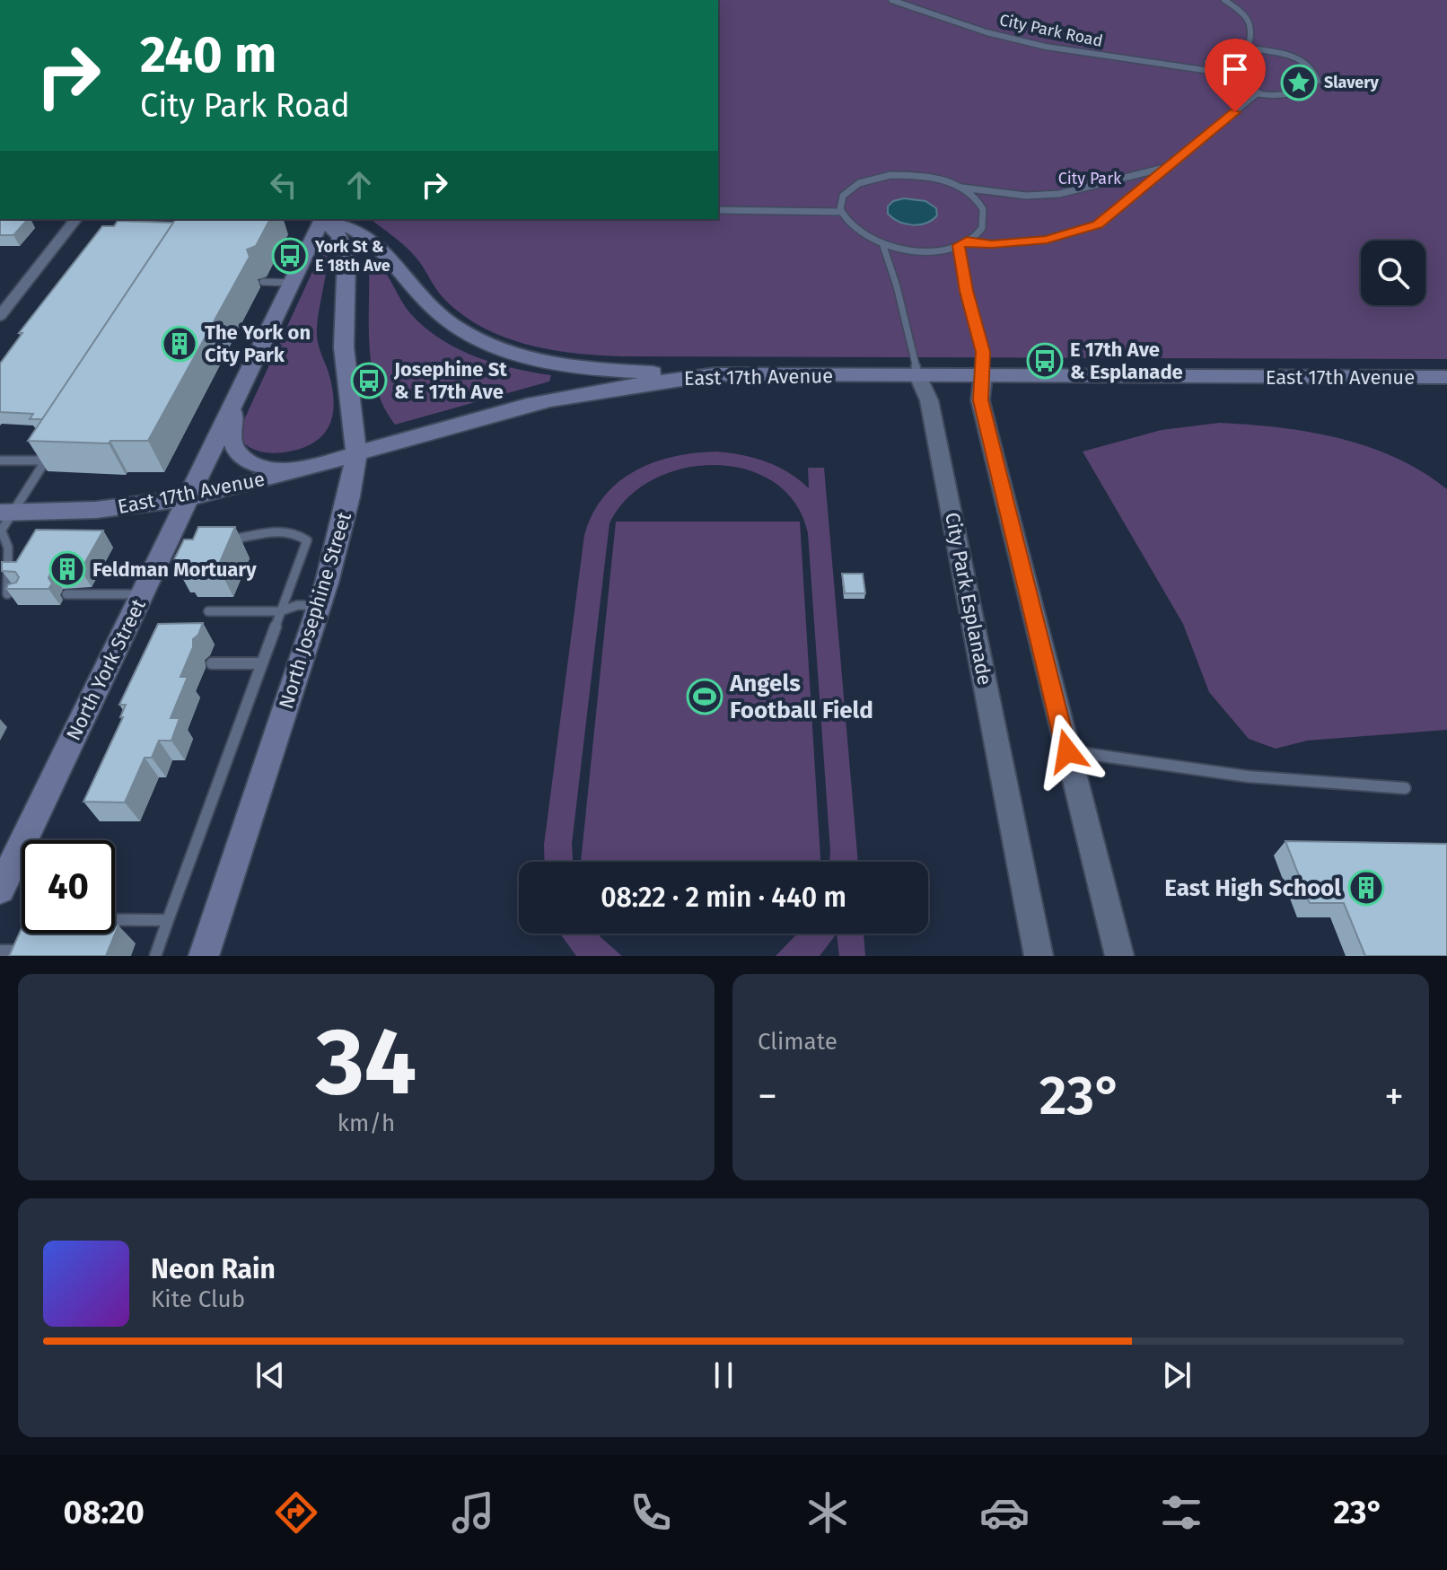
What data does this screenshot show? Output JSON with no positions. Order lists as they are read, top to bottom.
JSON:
{
  "streets": {
    "main road": ["East 17th Avenue", "North Josephine Street", "North York Street"],
    "street": ["City Park Esplanade"],
    "lane": ["City Park Road"]
  },
  "crossings": [
    ["East 17th Avenue", "City Park Esplanade"],
    ["East 17th Avenue", "North Josephine Street"],
    ["East 17th Avenue", "North York Street"]
  ],
  "parks": ["City Park"],
  "places": {
    "place": ["Slavery"],
    "bus stop": ["York St & E 18th Ave", "E 17th Ave & Esplanade", "Josephine St & E 17th Ave"],
    "building": ["The York on City Park", "Feldman Mortuary", "East High School"],
    "sports": ["Angels Football Field"]
  },
  "page": {
    "turn": ["240 m", "City Park Road"],
    "limit": "40",
    "trip": "08:22 · 2 min · 440 m",
    "tile": [
      ["34", "km/h"],
      "Climate"
    ],
    "heat": ["−", "23°", "+"],
    "song": ["Neon Rain", "Kite Club"],
    "tabs": ["08:20", "23°"]
  }
}
